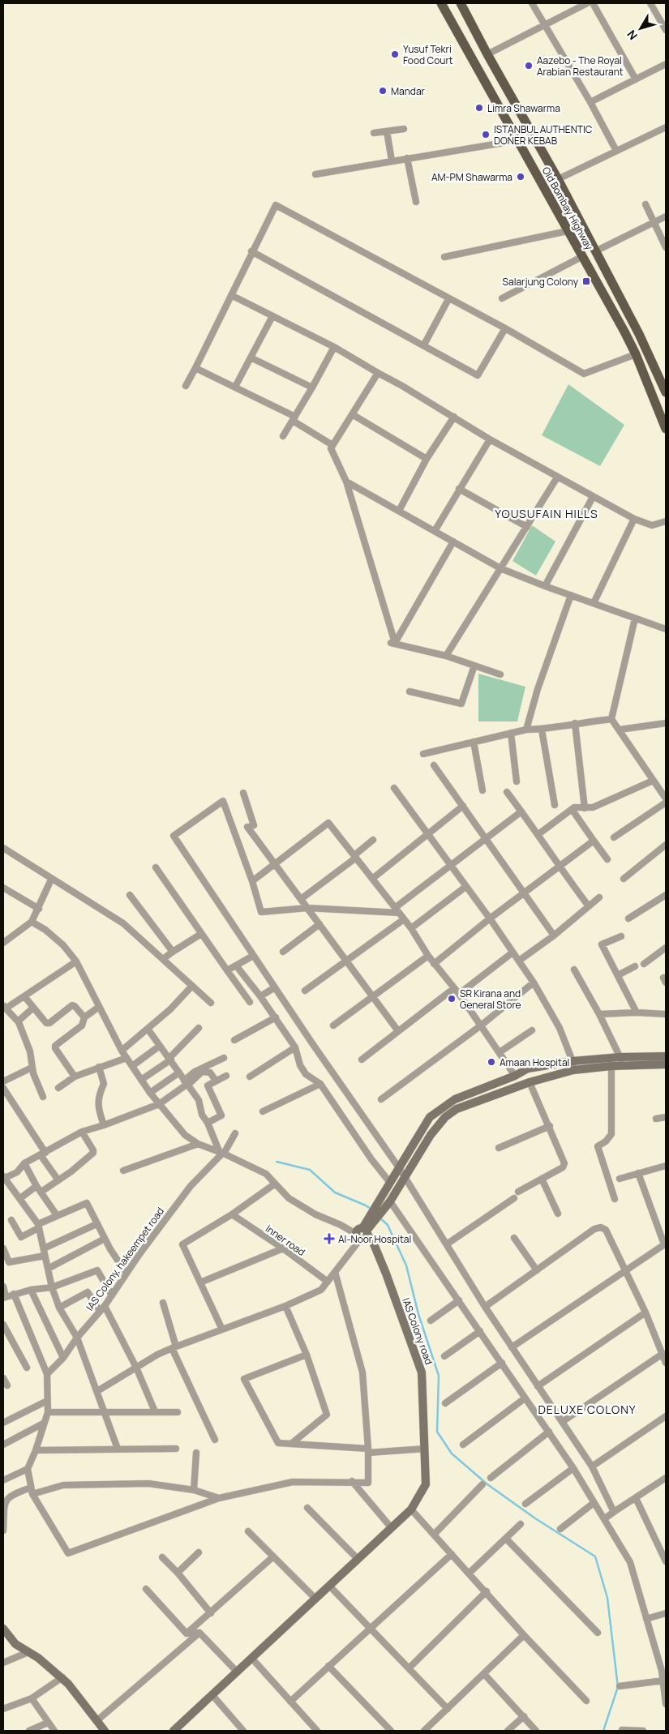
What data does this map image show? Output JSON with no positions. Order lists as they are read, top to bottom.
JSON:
{
  "streets": {
    "main road": ["Old Bombay Highway"],
    "street": ["Inner road", "IAS Colony, hakeempet road", "IAS Colony road"]
  },
  "districts": ["YOUSUFAIN HILLS", "DELUXE COLONY"],
  "places": {
    "other": [
      "Yusuf Tekri Food Court",
      "Aazebo - The Royal Arabian Restaurant",
      "Mandar",
      "Limra Shawarma",
      "ISTANBUL AUTHENTIC DONER KEBAB",
      "AM-PM Shawarma",
      "SR Kirana and General Store",
      "Amaan Hospital"
    ],
    "transit": ["Salarjung Colony"],
    "health": ["Al-Noor Hospital"]
  },
  "north": "bottom left"
}
